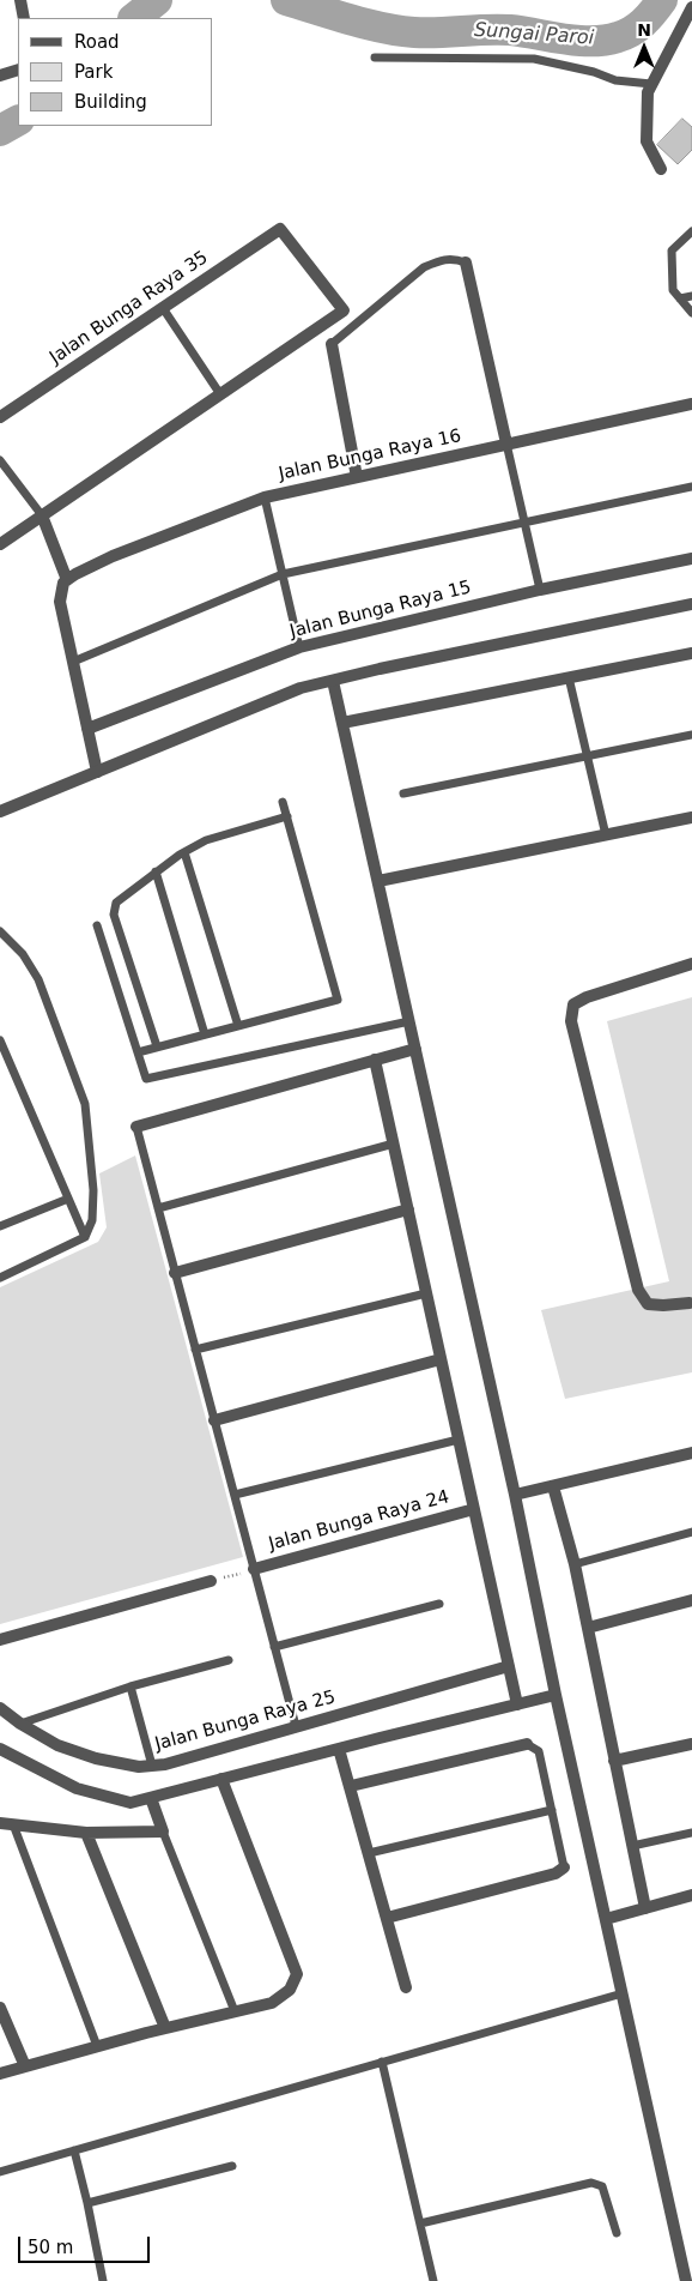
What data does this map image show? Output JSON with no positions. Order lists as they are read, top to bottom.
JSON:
{
  "streets": {
    "street": [
      "Jalan Bunga Raya 35",
      "Jalan Bunga Raya 16",
      "Jalan Bunga Raya 15",
      "Jalan Bunga Raya 24",
      "Jalan Bunga Raya 25"
    ]
  },
  "water": ["Sungai Paroi"],
  "legend": ["Road", "Park", "Building"],
  "scale_bar": "50 m",
  "north": "top"
}
